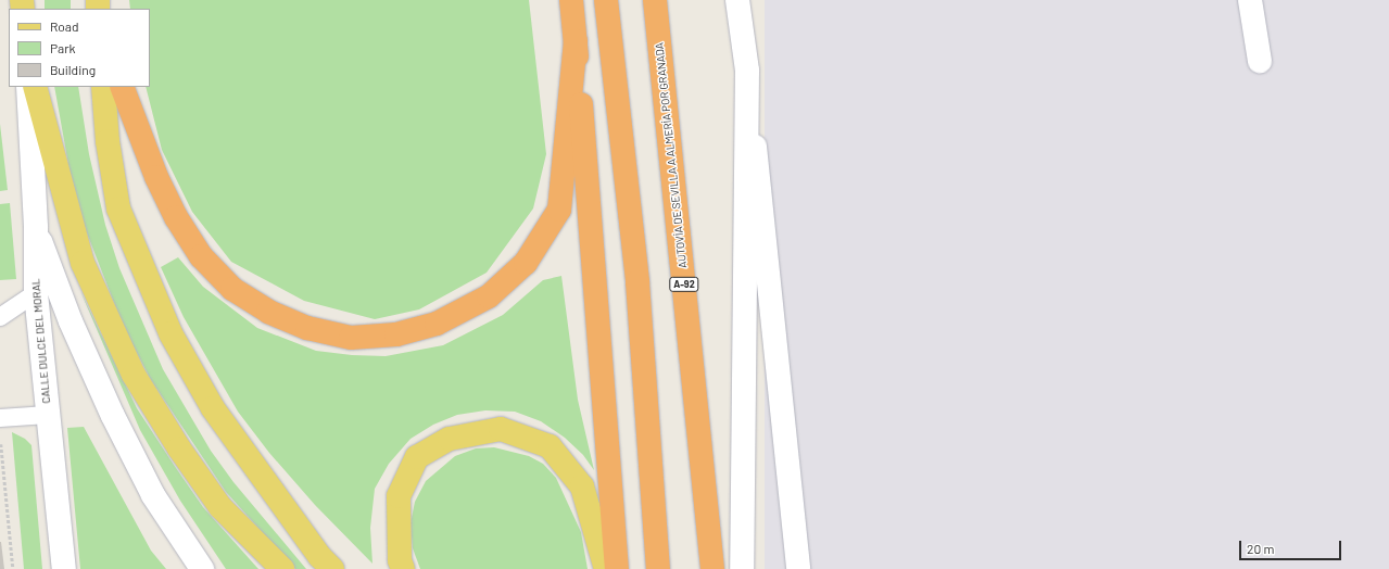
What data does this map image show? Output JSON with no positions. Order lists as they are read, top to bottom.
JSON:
{
  "streets": {
    "highway": ["AUTOVÍA DE SEVILLA A ALMERÍA POR GRANADA", "A-92"],
    "street": ["CALLE DULCE DEL MORAL"]
  },
  "legend": ["Road", "Park", "Building"],
  "scale_bar": "20 m"
}
